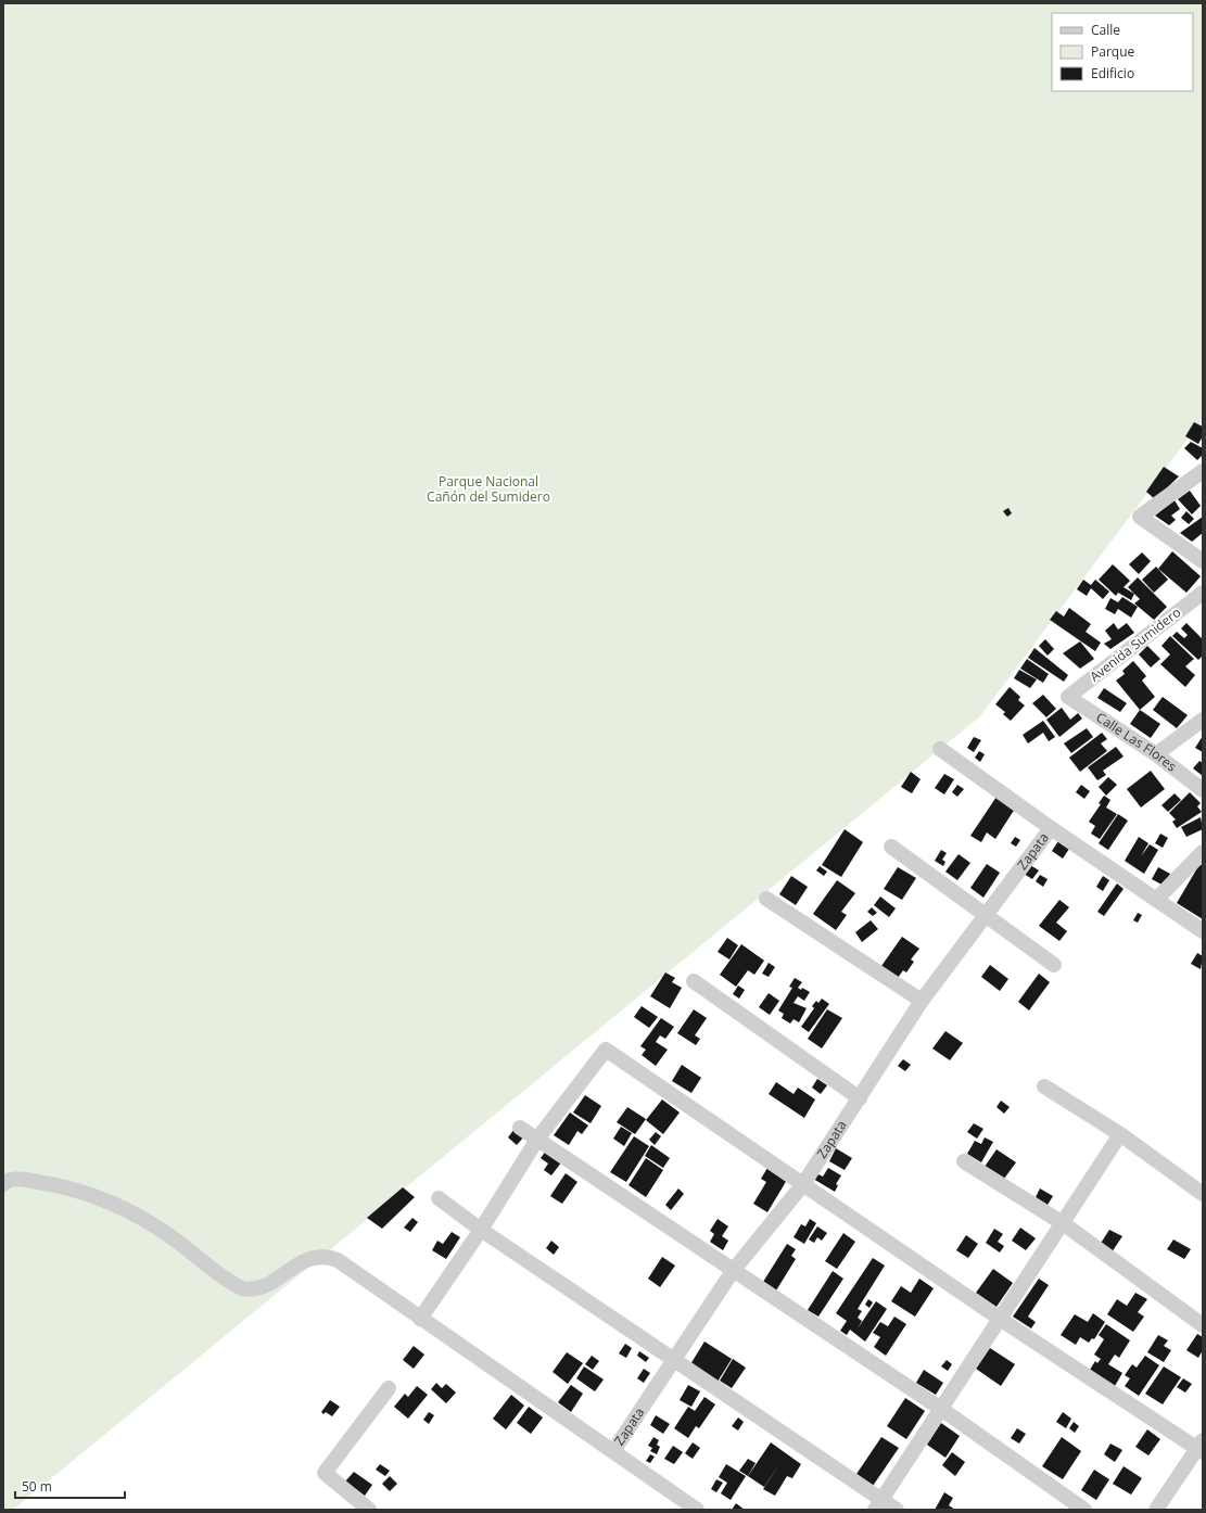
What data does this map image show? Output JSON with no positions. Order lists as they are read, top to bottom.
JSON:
{
  "streets": {
    "street": ["Avenida Sumidero", "Calle Las Flores", "Zapata"]
  },
  "crossings": [
    ["Avenida Sumidero", "Calle Las Flores"]
  ],
  "parks": ["Parque Nacional Cañón del Sumidero"],
  "legend": ["Calle", "Parque", "Edificio"],
  "scale_bar": "50 m"
}
